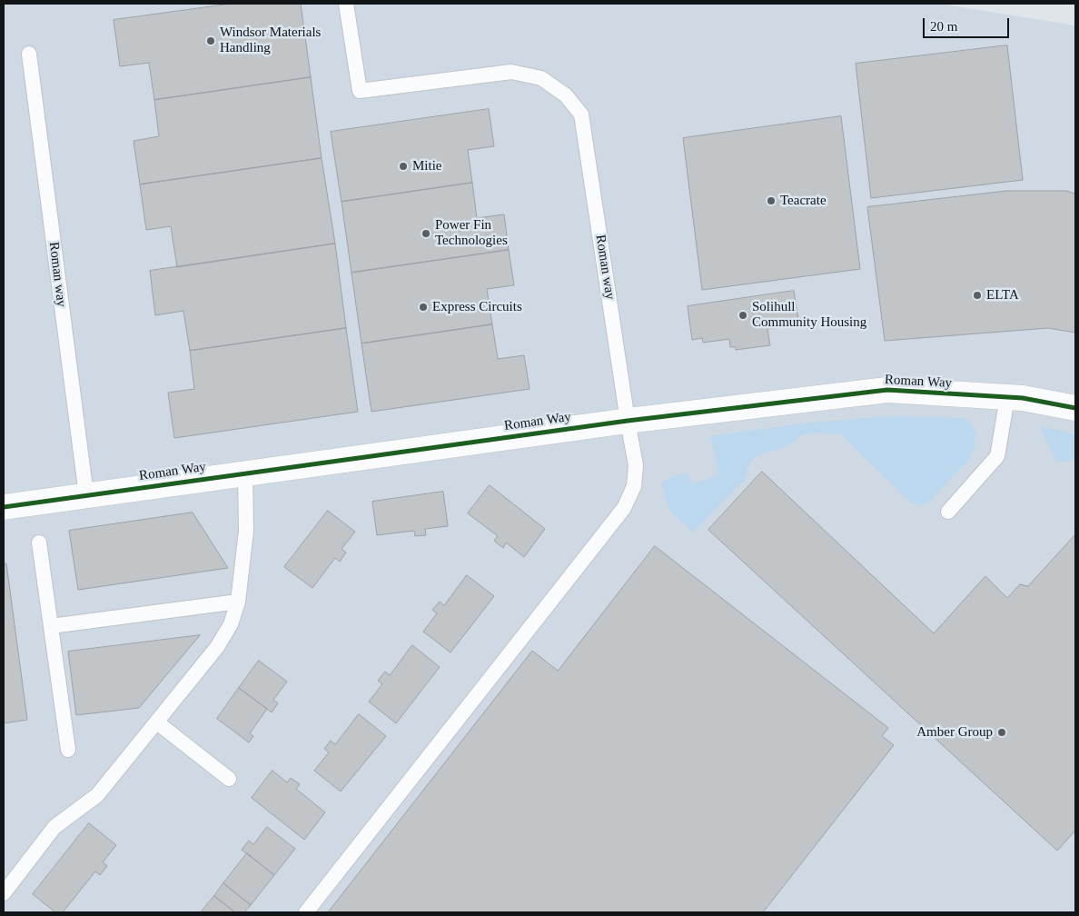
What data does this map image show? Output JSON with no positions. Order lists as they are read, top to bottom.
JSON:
{
  "streets": {
    "street": ["Roman Way"],
    "lane": ["Roman way"]
  },
  "crossings": [
    ["Roman way", "Roman Way"]
  ],
  "places": [
    "Windsor Materials Handling",
    "Mitie",
    "Teacrate",
    "Power Fin Technologies",
    "ELTA",
    "Express Circuits",
    "Solihull Community Housing",
    "Amber Group"
  ],
  "scale_bar": "20 m"
}
